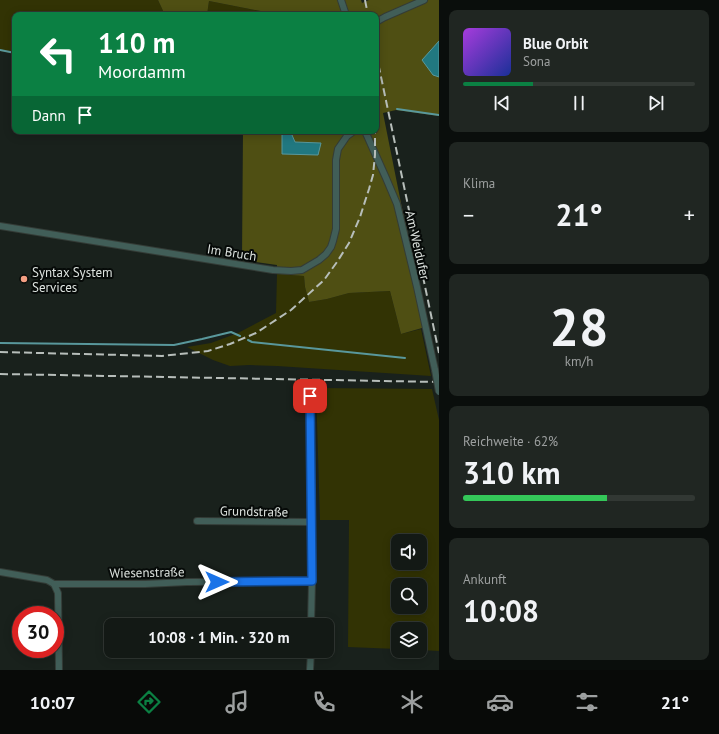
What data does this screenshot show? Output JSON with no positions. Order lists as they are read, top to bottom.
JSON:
{
  "streets": {
    "street": [
      "Am Weidufer",
      "Im Bruch",
      "Grundstraße",
      "Wiesenstraße"
    ]
  },
  "places": ["Syntax System Services"],
  "page": {
    "turn": ["110 m", "Moordamm"],
    "song": ["Blue Orbit", "Sona"],
    "then": "Dann",
    "tile": [
      "Klima",
      ["28", "km/h"],
      ["Reichweite · 62%", "310 km"],
      ["Ankunft", "10:08"]
    ],
    "heat": ["−", "21°", "+"],
    "limit": "30",
    "trip": "10:08 · 1 Min. · 320 m",
    "tabs": ["10:07", "21°"]
  }
}
